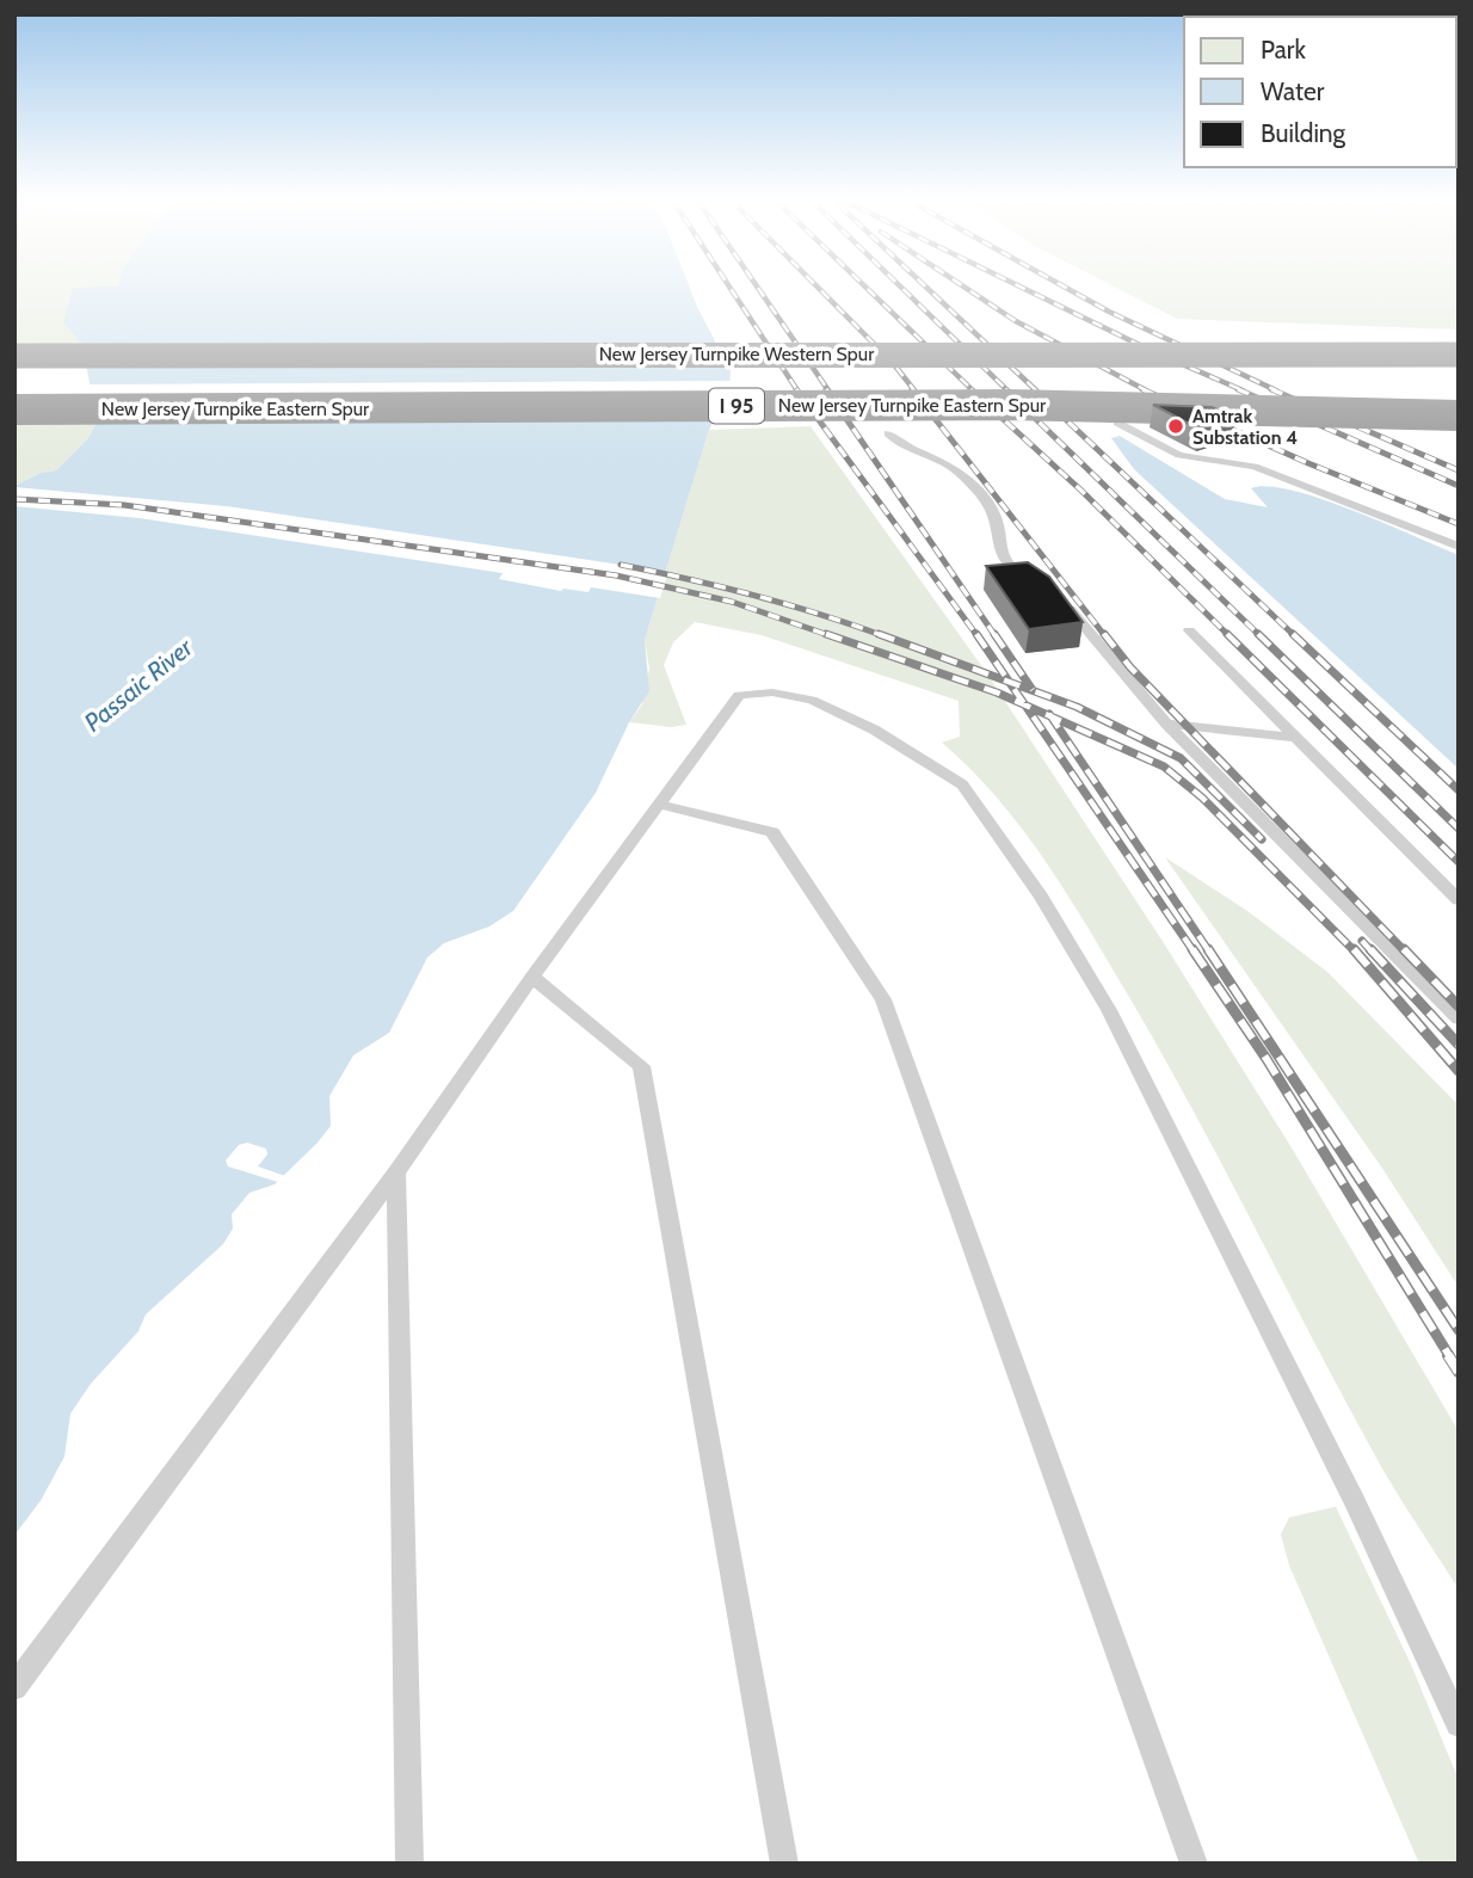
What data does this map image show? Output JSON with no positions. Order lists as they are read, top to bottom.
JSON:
{
  "streets": {
    "highway": ["New Jersey Turnpike Western Spur", "New Jersey Turnpike Eastern Spur", "I 95"]
  },
  "water": ["Passaic River"],
  "places": ["Amtrak Substation 4"],
  "legend": ["Park", "Water", "Building"]
}
